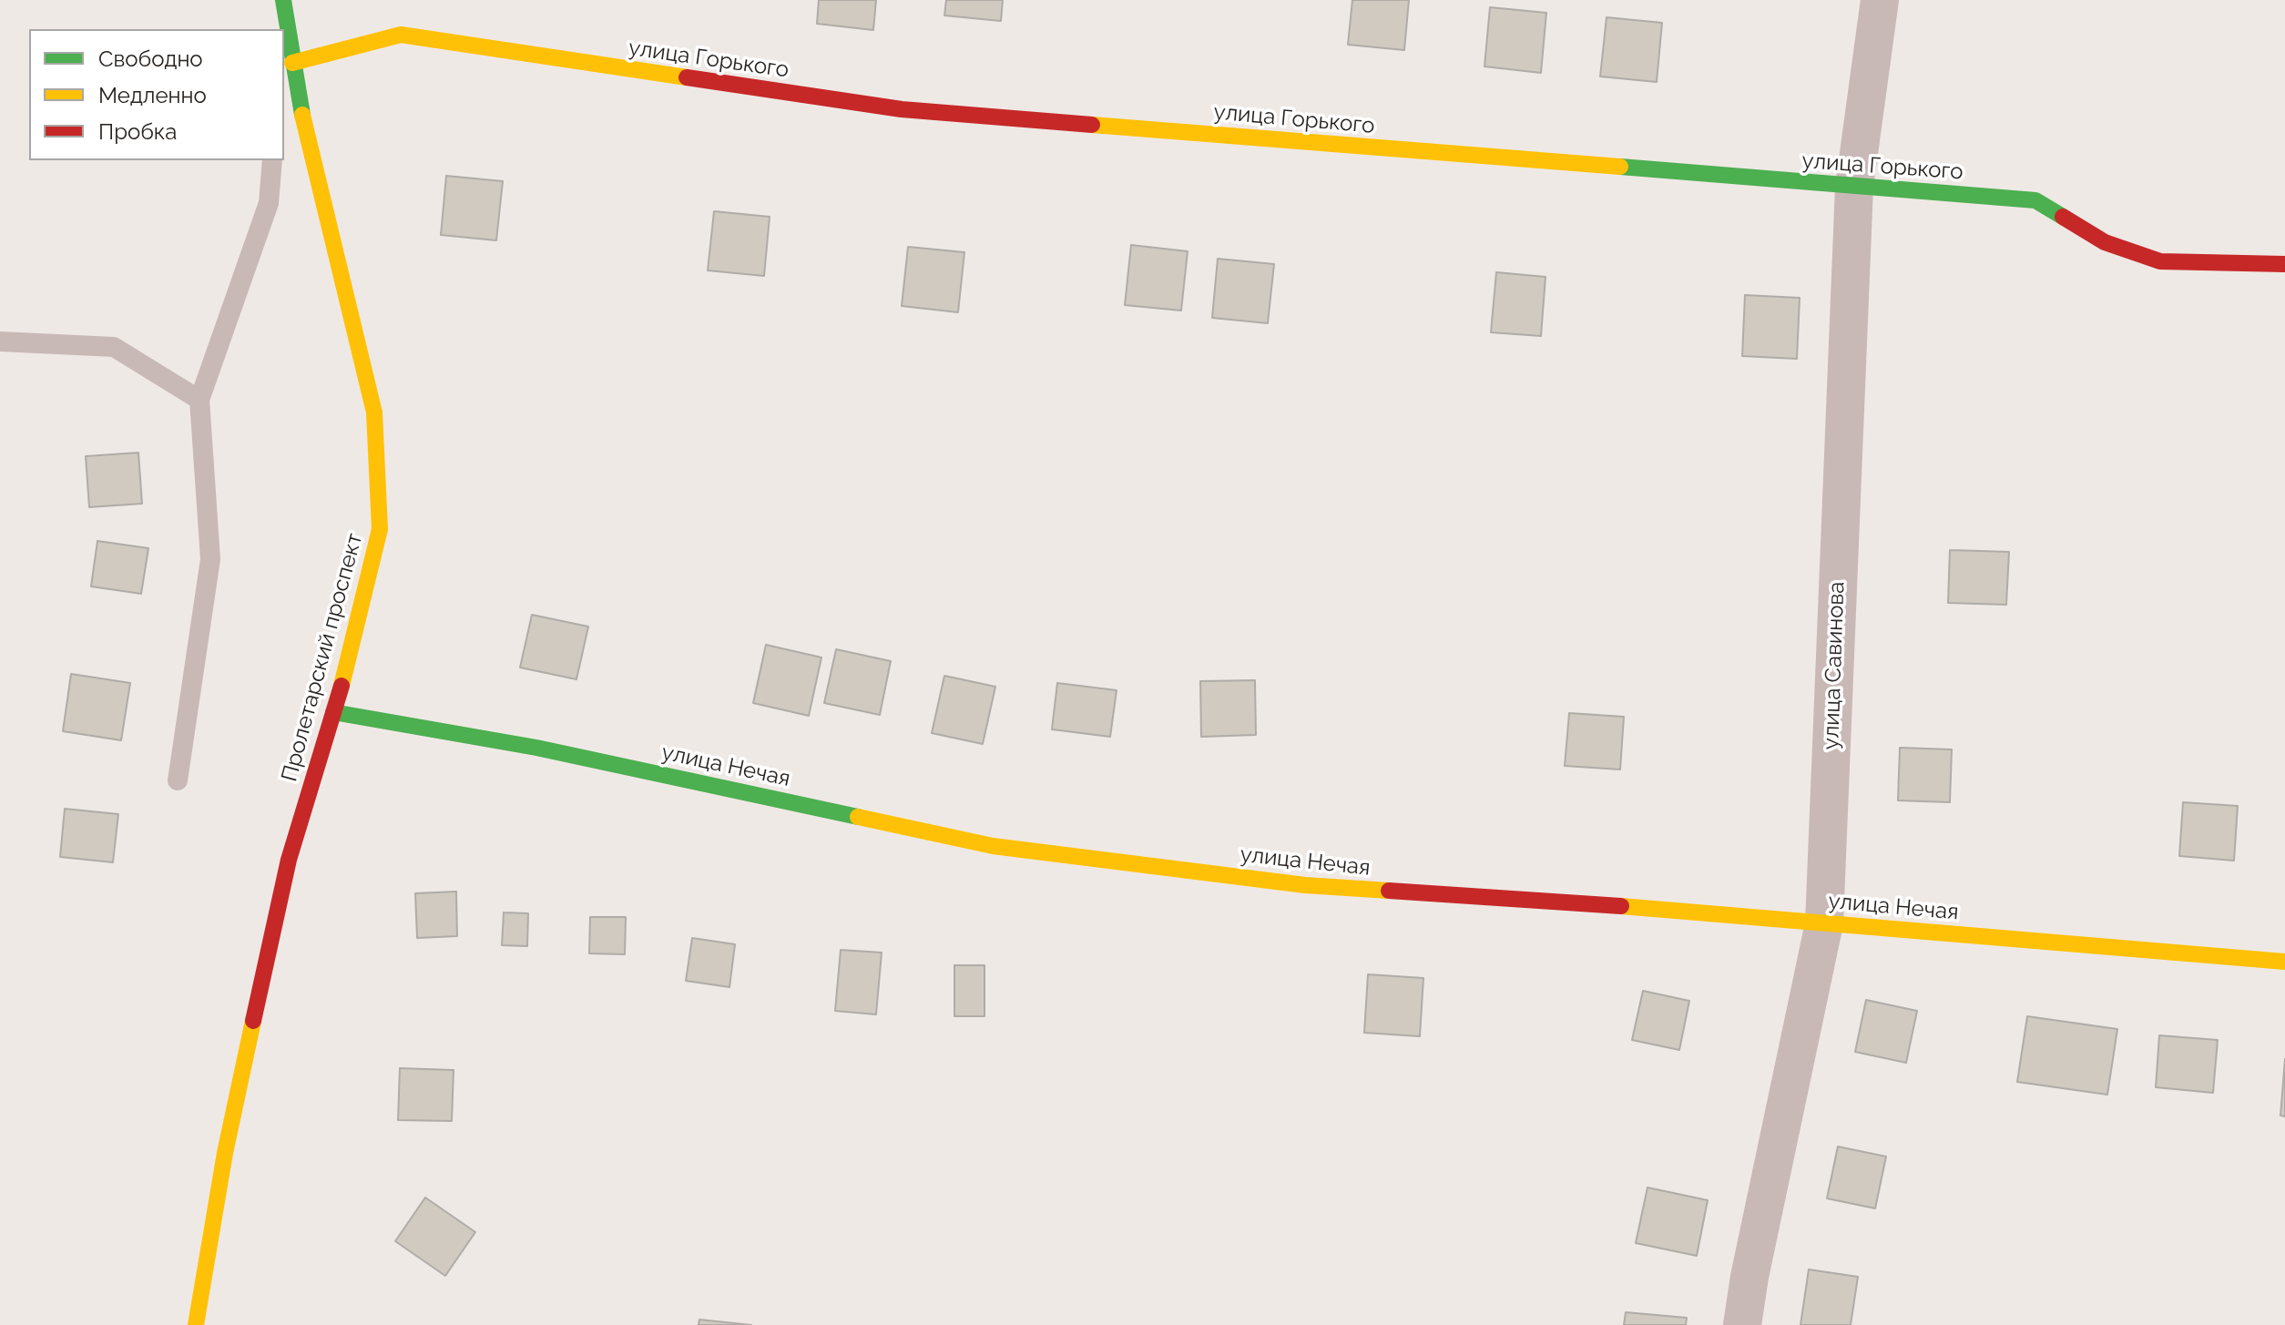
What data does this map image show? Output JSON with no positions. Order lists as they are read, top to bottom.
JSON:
{
  "streets": {
    "street": [
      "улица Горького",
      "Пролетарский проспект",
      "улица Савинова",
      "улица Нечая"
    ]
  },
  "crossings": [
    ["улица Горького", "Пролетарский проспект"],
    ["улица Горького", "улица Савинова"],
    ["Пролетарский проспект", "улица Нечая"],
    ["улица Савинова", "улица Нечая"]
  ],
  "legend": ["Свободно", "Медленно", "Пробка"]
}
